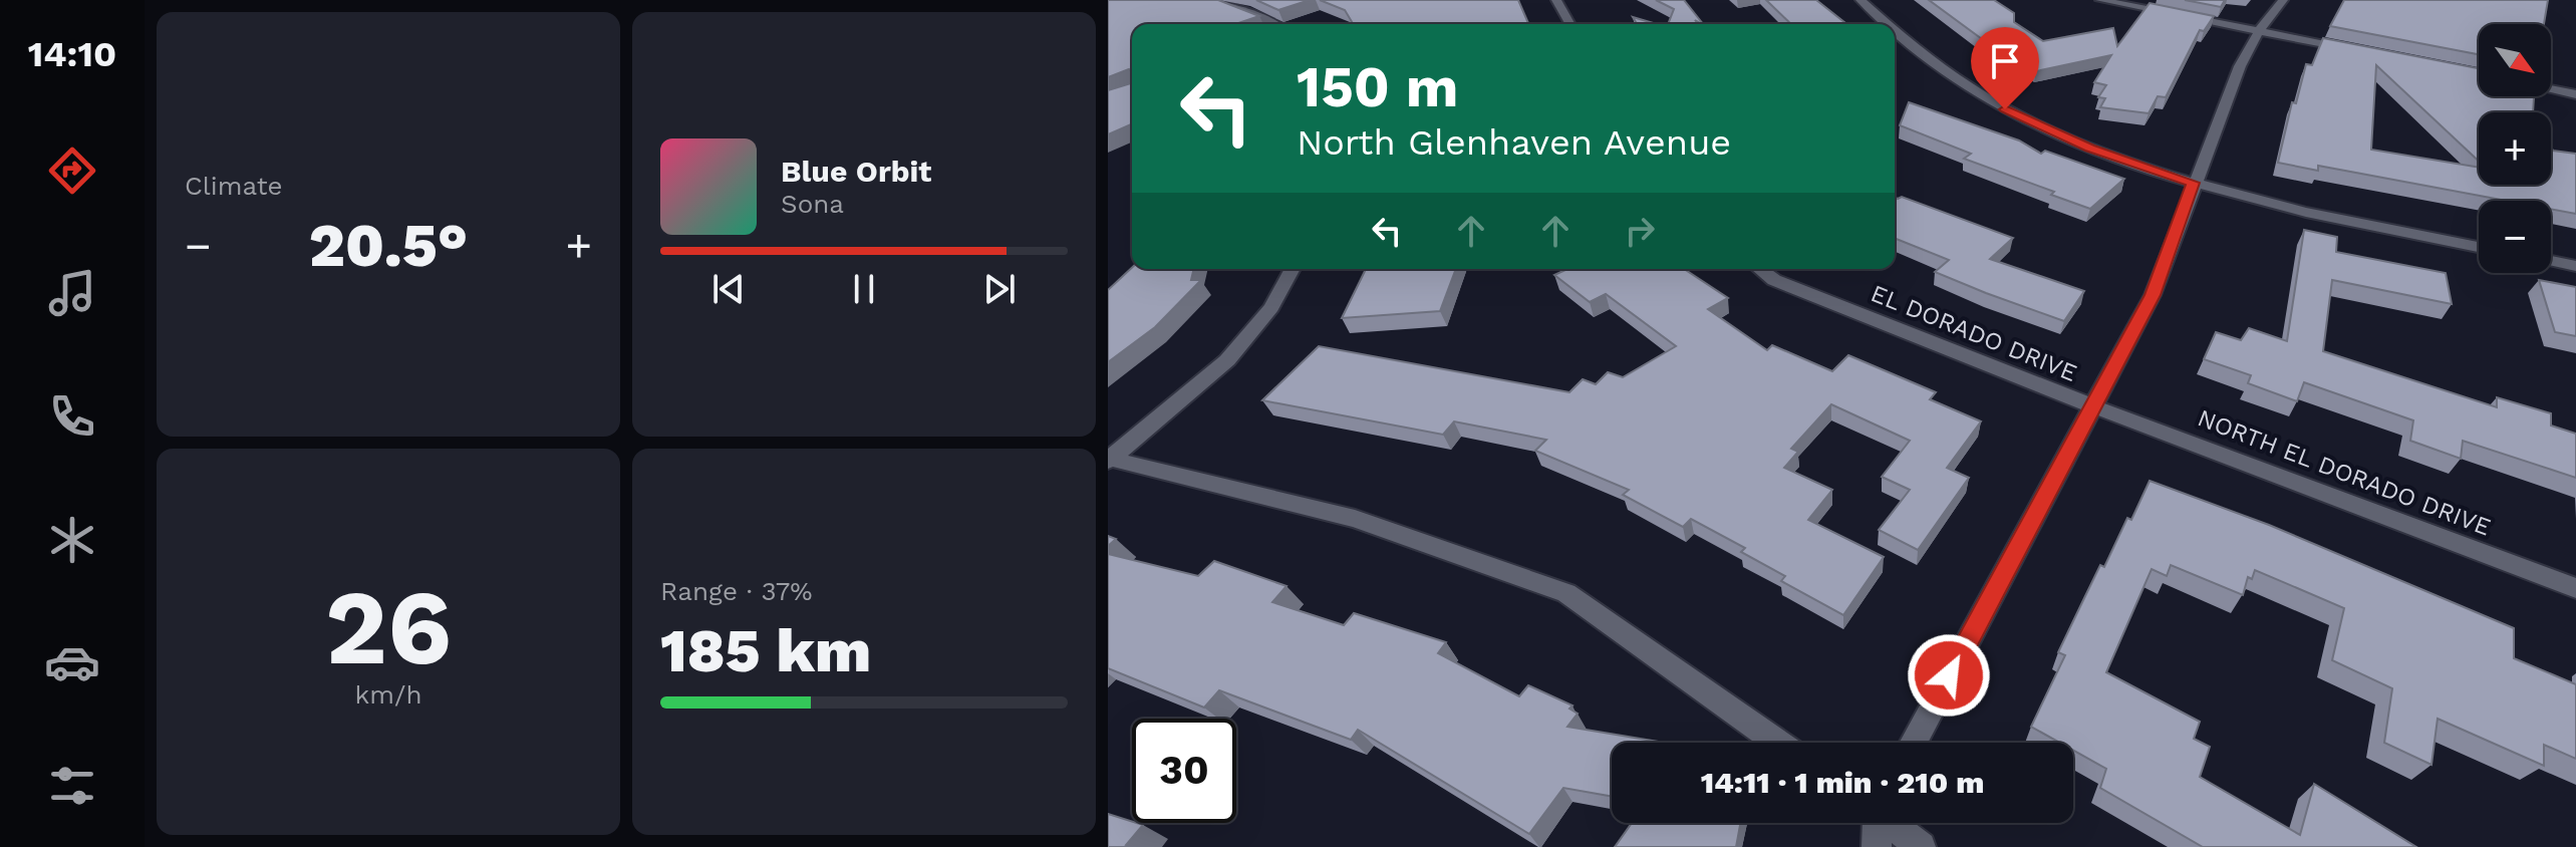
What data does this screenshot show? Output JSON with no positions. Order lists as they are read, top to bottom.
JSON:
{
  "streets": {
    "street": ["EL DORADO DRIVE", "NORTH EL DORADO DRIVE"]
  },
  "crossings": [
    ["EL DORADO DRIVE", "NORTH EL DORADO DRIVE"]
  ],
  "north": "bottom right",
  "page": {
    "tabs": "14:10",
    "tile": [
      "Climate",
      ["26", "km/h"],
      ["Range · 37%", "185 km"]
    ],
    "map_buttons": ["+", "−"],
    "turn": ["150 m", "North Glenhaven Avenue"],
    "song": ["Blue Orbit", "Sona"],
    "heat": ["−", "20.5°", "+"],
    "limit": "30",
    "trip": "14:11 · 1 min · 210 m"
  }
}
